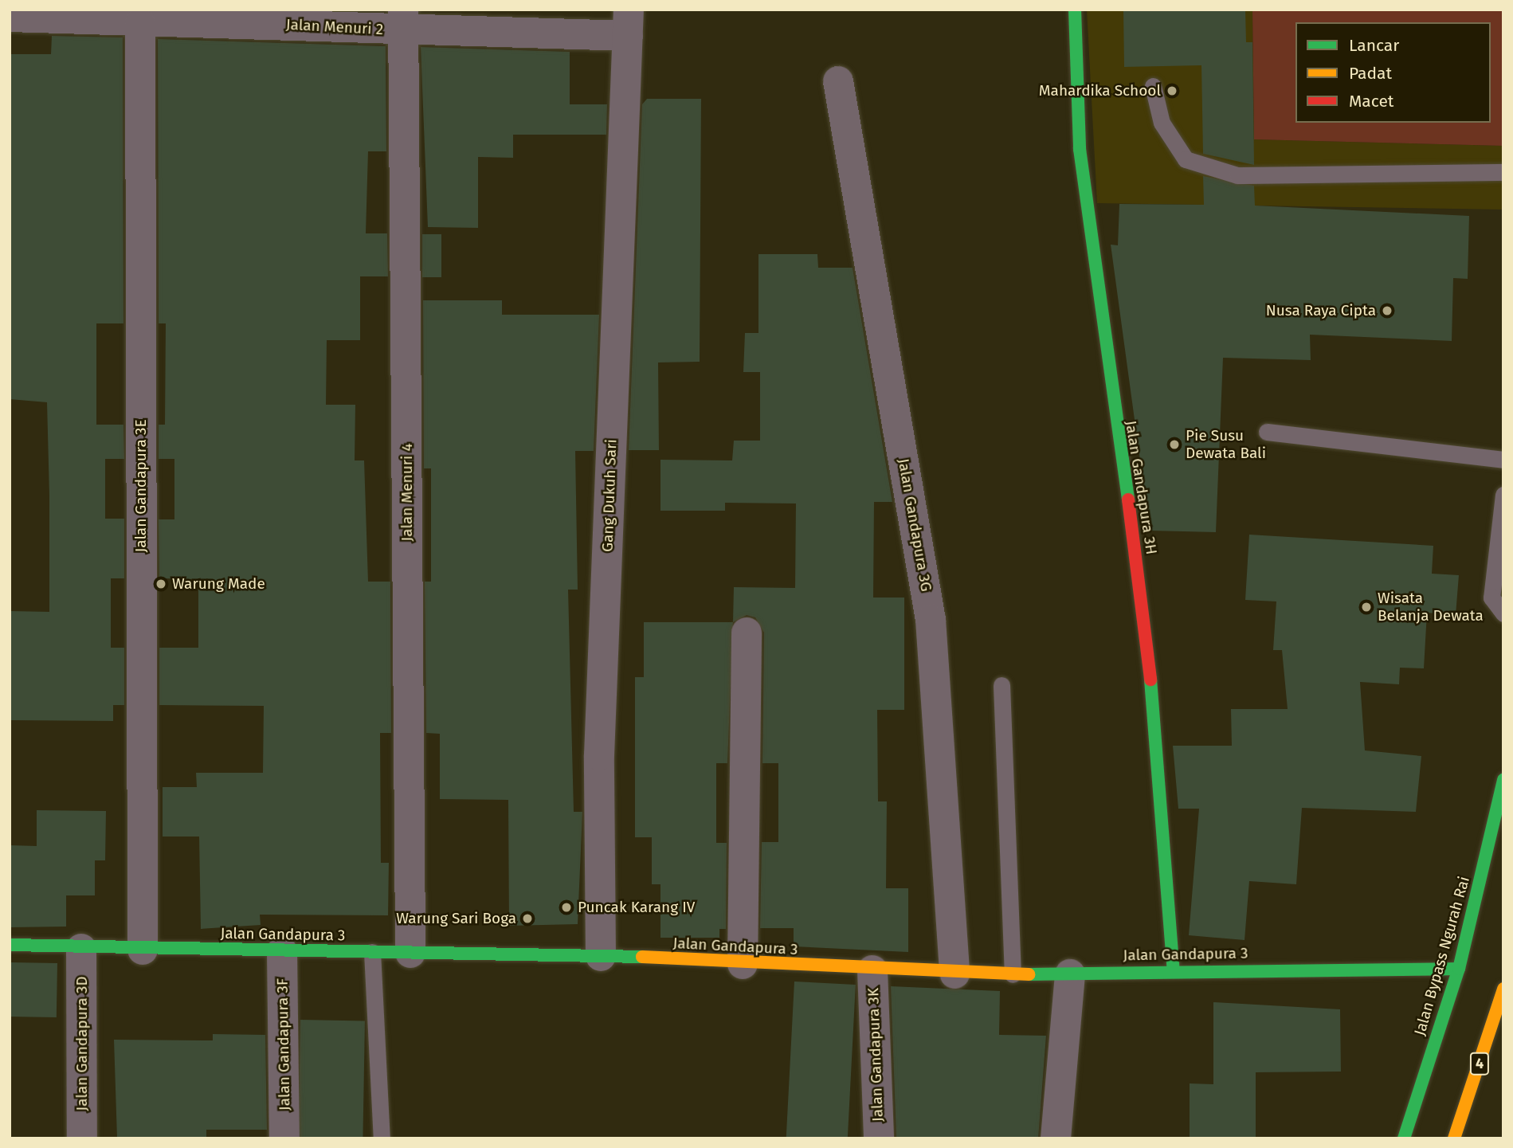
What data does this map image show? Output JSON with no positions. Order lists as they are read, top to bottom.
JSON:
{
  "streets": {
    "main road": [
      "Jalan Gandapura 3H",
      "Jalan Gandapura 3",
      "Jalan Bypass Ngurah Rai",
      "4"
    ],
    "street": [
      "Jalan Menuri 2",
      "Jalan Gandapura 3E",
      "Jalan Menuri 4",
      "Gang Dukuh Sari",
      "Jalan Gandapura 3G",
      "Jalan Gandapura 3D",
      "Jalan Gandapura 3F",
      "Jalan Gandapura 3K"
    ]
  },
  "crossings": [
    ["Jalan Menuri 2", "Jalan Gandapura 3E"],
    ["Jalan Menuri 2", "Jalan Menuri 4"],
    ["Jalan Menuri 2", "Gang Dukuh Sari"],
    ["Jalan Gandapura 3E", "Jalan Gandapura 3"],
    ["Jalan Gandapura 3H", "Jalan Gandapura 3"],
    ["Jalan Menuri 4", "Jalan Gandapura 3"],
    ["Gang Dukuh Sari", "Jalan Gandapura 3"],
    ["Jalan Gandapura 3G", "Jalan Gandapura 3"],
    ["Jalan Gandapura 3", "Jalan Bypass Ngurah Rai"],
    ["Jalan Gandapura 3", "Jalan Gandapura 3D"],
    ["Jalan Gandapura 3", "Jalan Gandapura 3F"],
    ["Jalan Gandapura 3", "Jalan Gandapura 3K"]
  ],
  "places": [
    "Mahardika School",
    "Nusa Raya Cipta",
    "Pie Susu Dewata Bali",
    "Warung Made",
    "Wisata Belanja Dewata",
    "Puncak Karang IV",
    "Warung Sari Boga"
  ],
  "legend": ["Lancar", "Padat", "Macet"]
}
